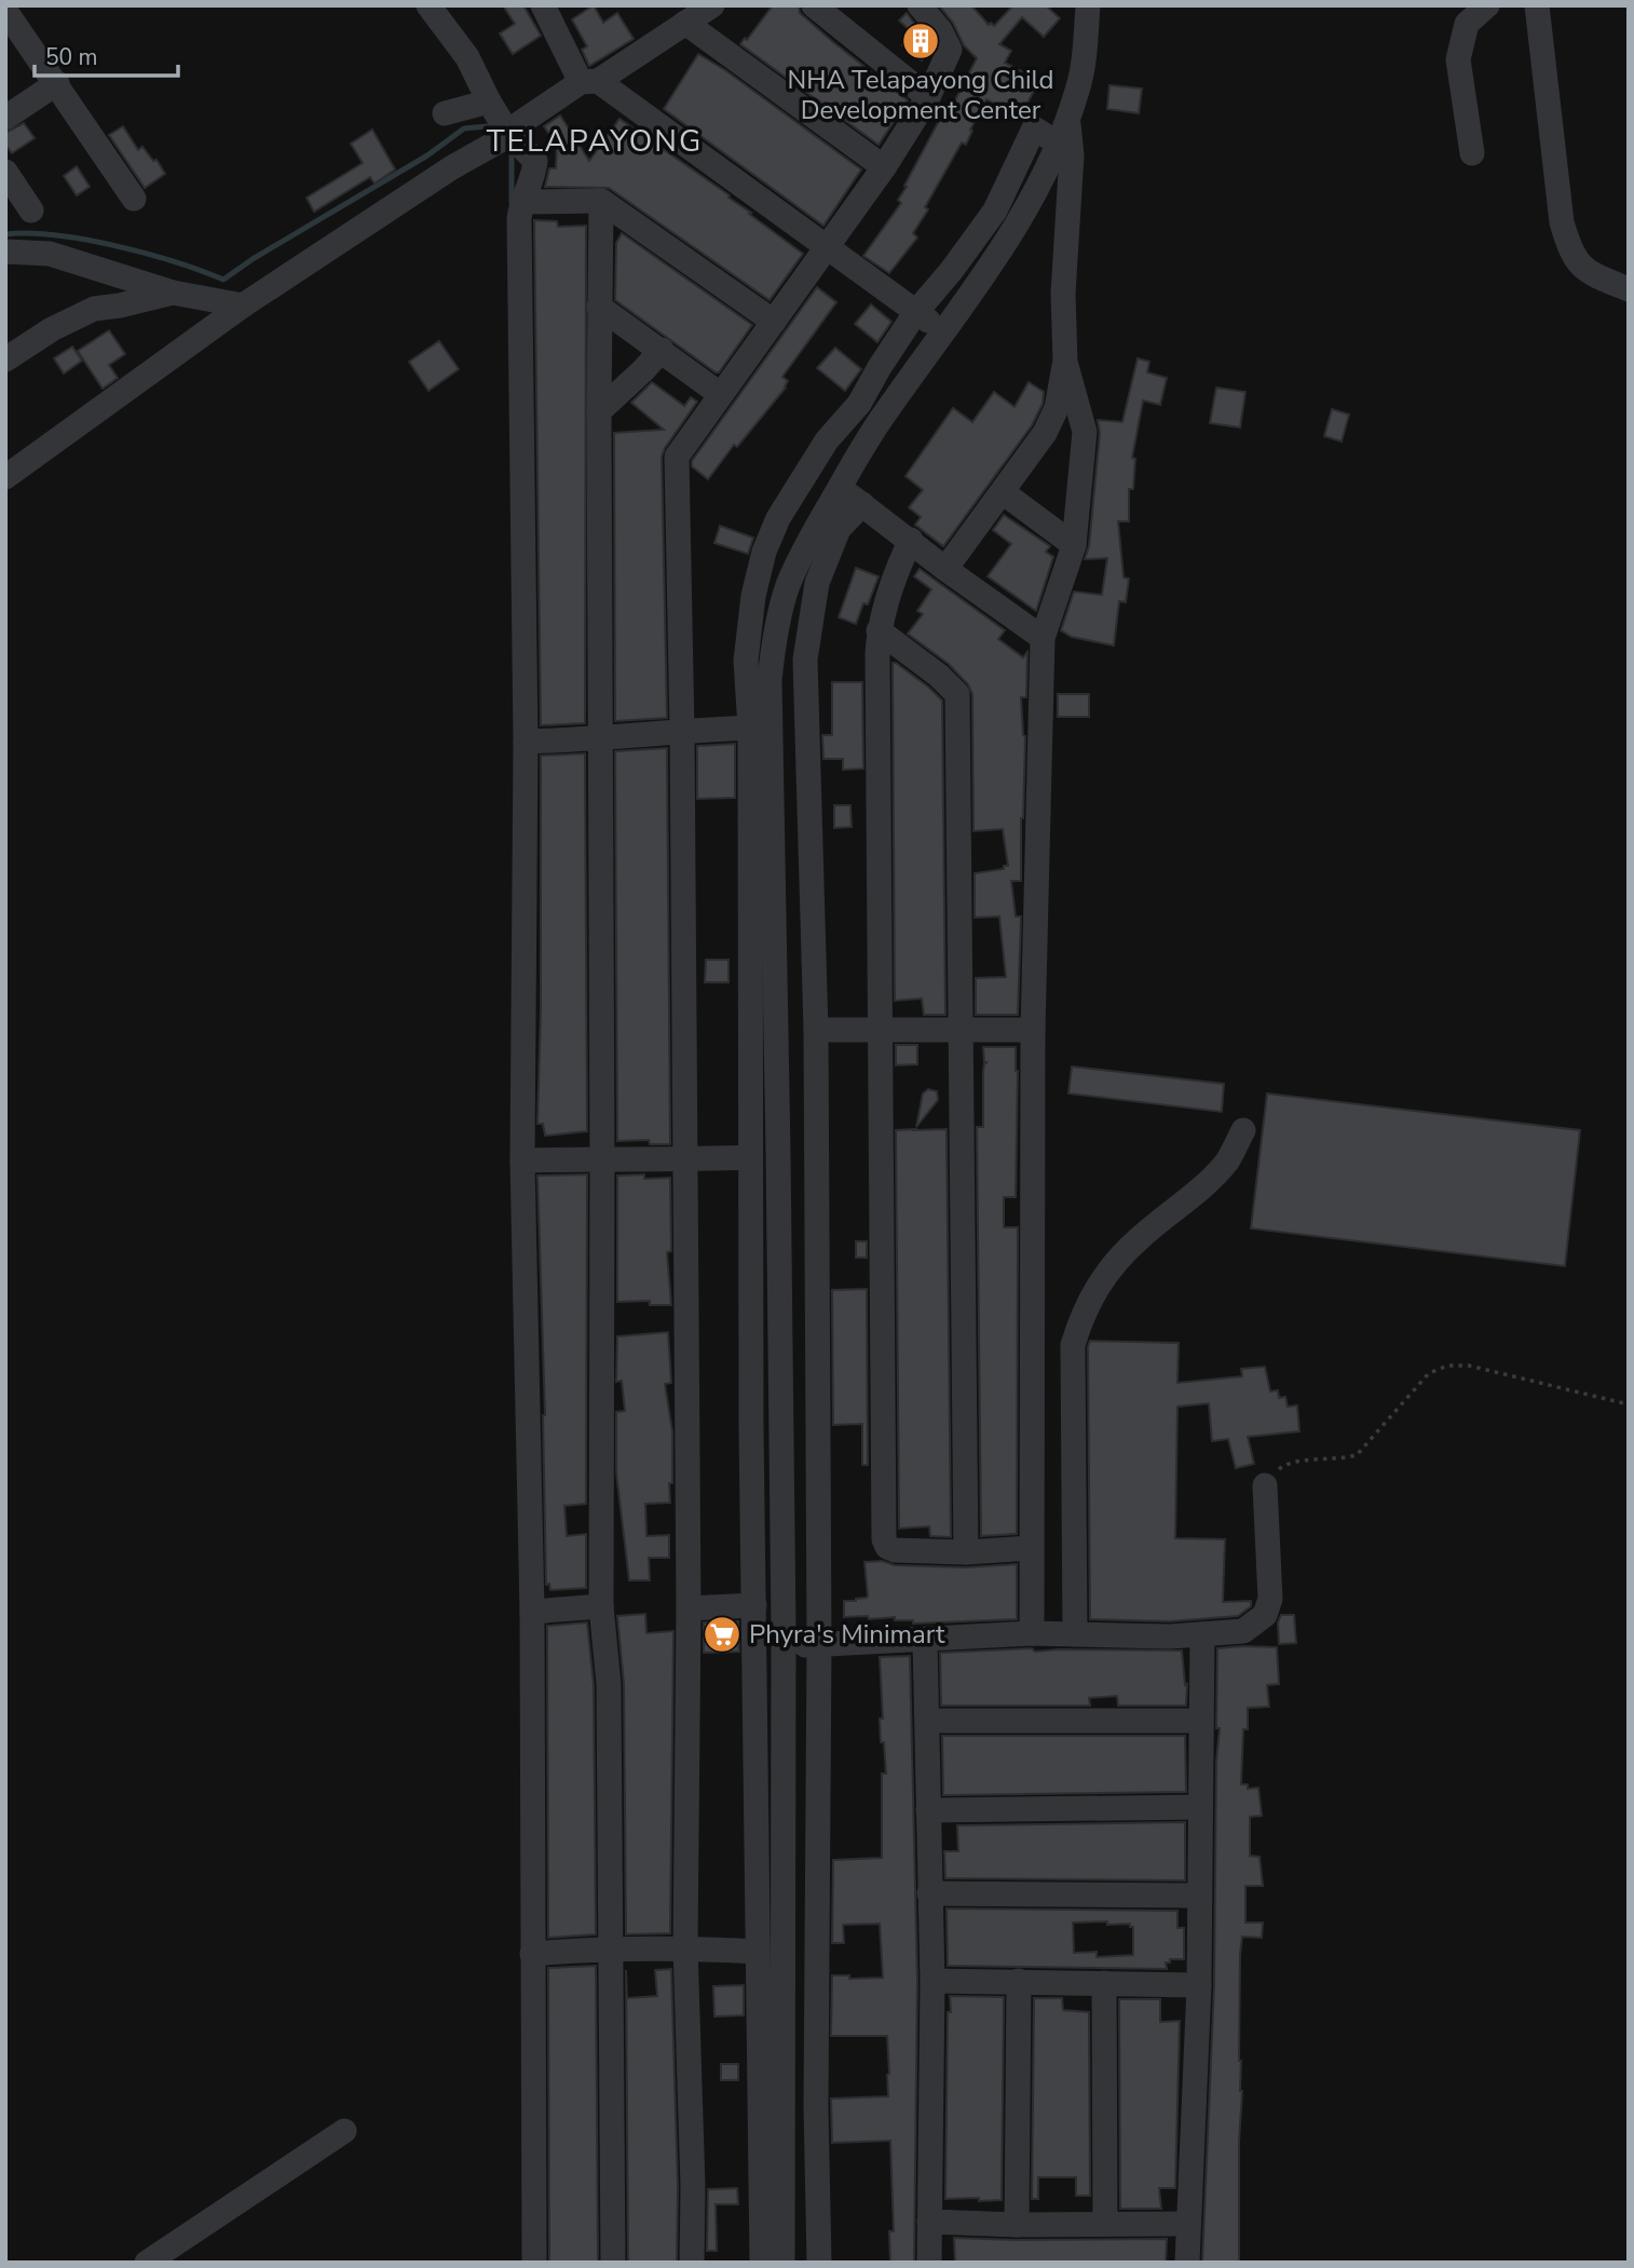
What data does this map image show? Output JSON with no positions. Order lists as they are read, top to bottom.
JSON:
{
  "districts": ["TELAPAYONG"],
  "places": {
    "building": ["NHA Telapayong Child Development Center"],
    "supermarket": ["Phyra's Minimart"]
  },
  "scale_bar": "50 m"
}
